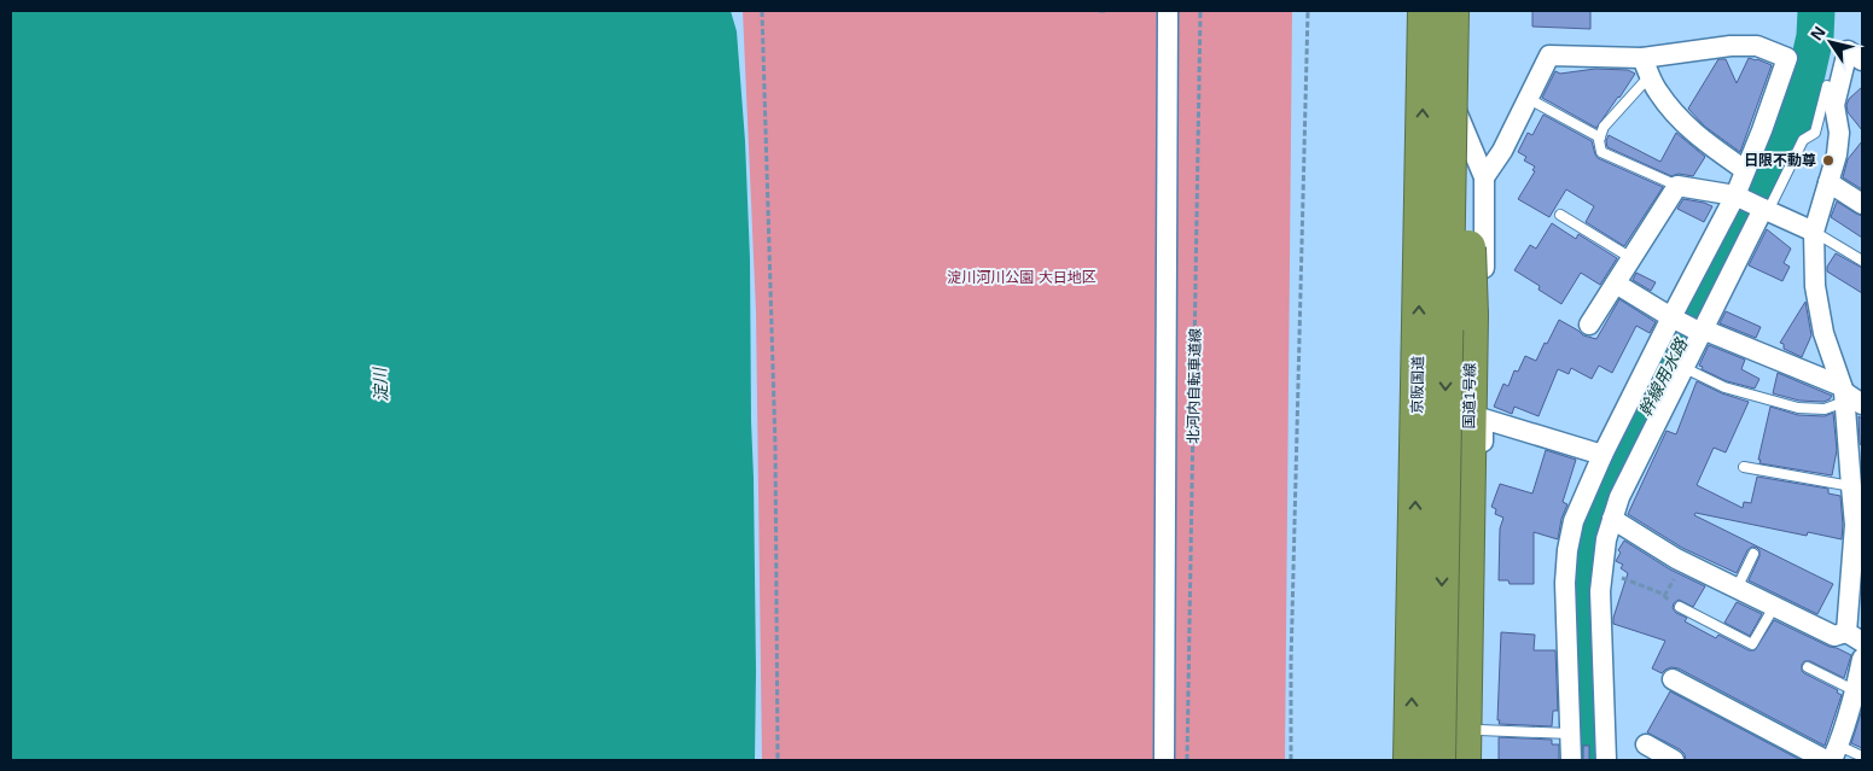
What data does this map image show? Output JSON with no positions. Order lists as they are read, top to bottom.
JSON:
{
  "streets": {
    "highway": ["京阪国道", "国道1号線"],
    "street": ["北河内自転車道線"]
  },
  "crossings": [
    ["京阪国道", "国道1号線"]
  ],
  "water": ["幹線用水路", "淀川"],
  "parks": ["淀川河川公園 大日地区"],
  "places": ["日限不動尊"],
  "north": "top left"
}
